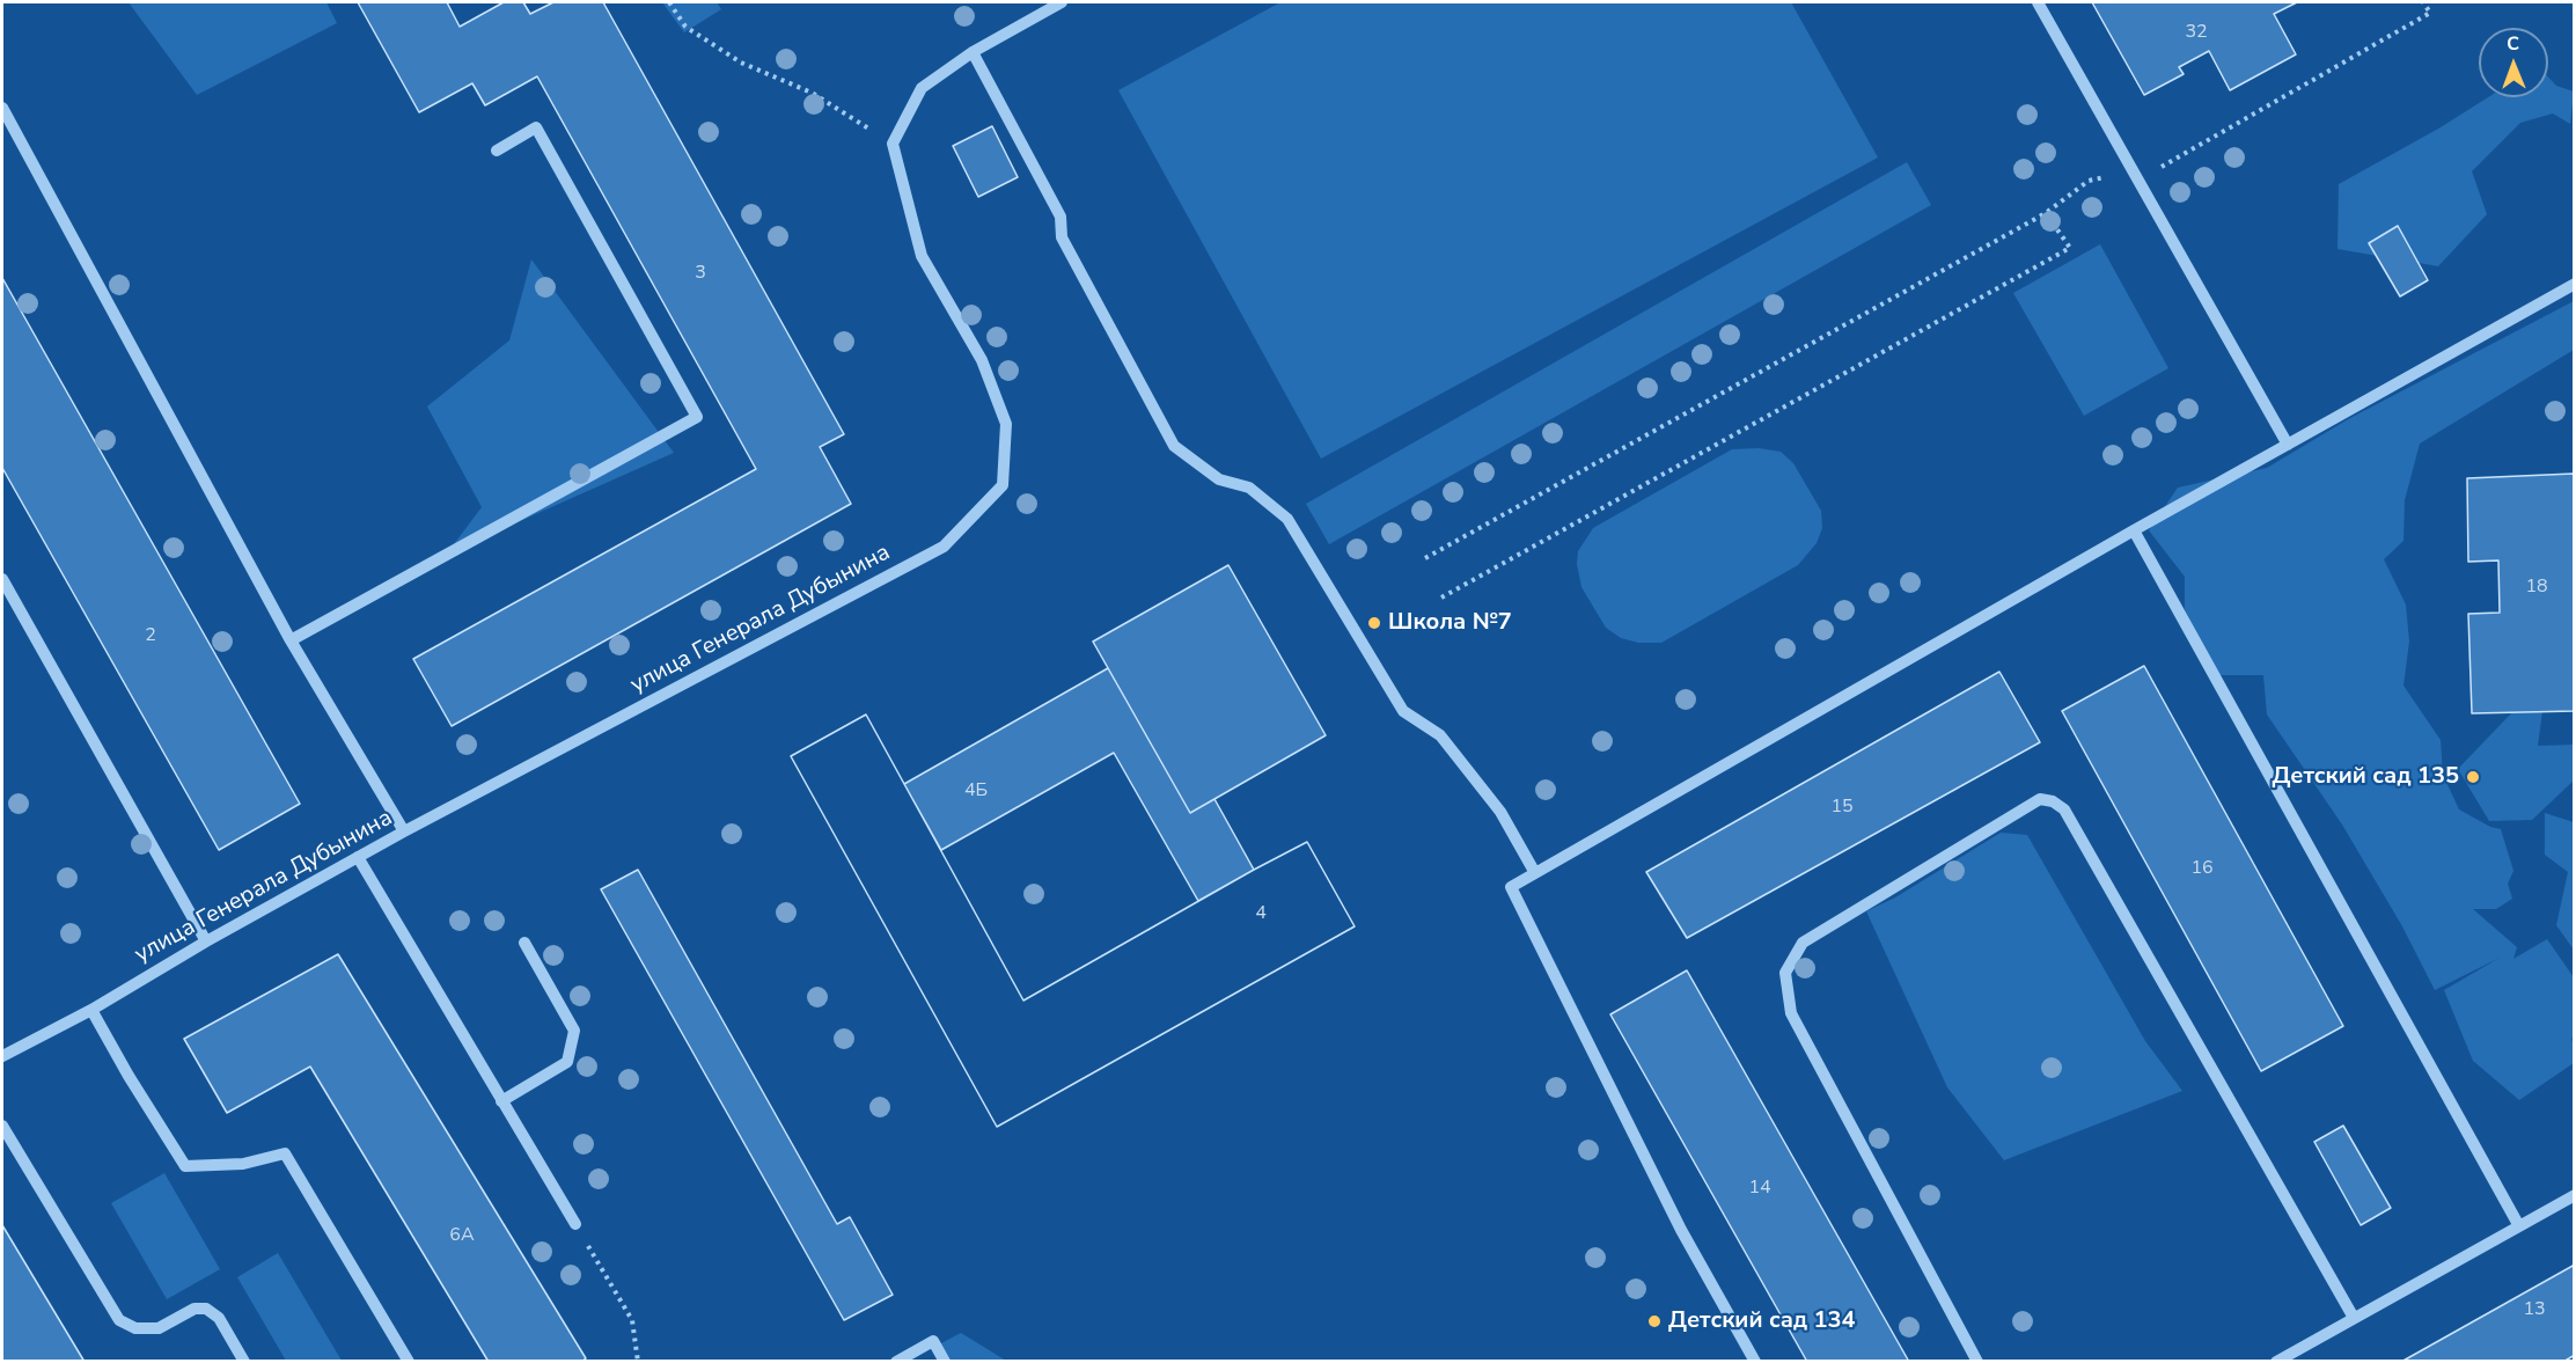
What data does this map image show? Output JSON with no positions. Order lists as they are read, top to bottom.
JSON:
{
  "streets": {
    "street": ["улица Генерала Дубынина"]
  },
  "places": ["Школа №7", "Детский сад 135", "Детский сад 134"],
  "house_numbers": [
    "32",
    "3",
    "18",
    "2",
    "4Б",
    "15",
    "16",
    "4",
    "14",
    "6А",
    "13"
  ],
  "north": "top"
}
